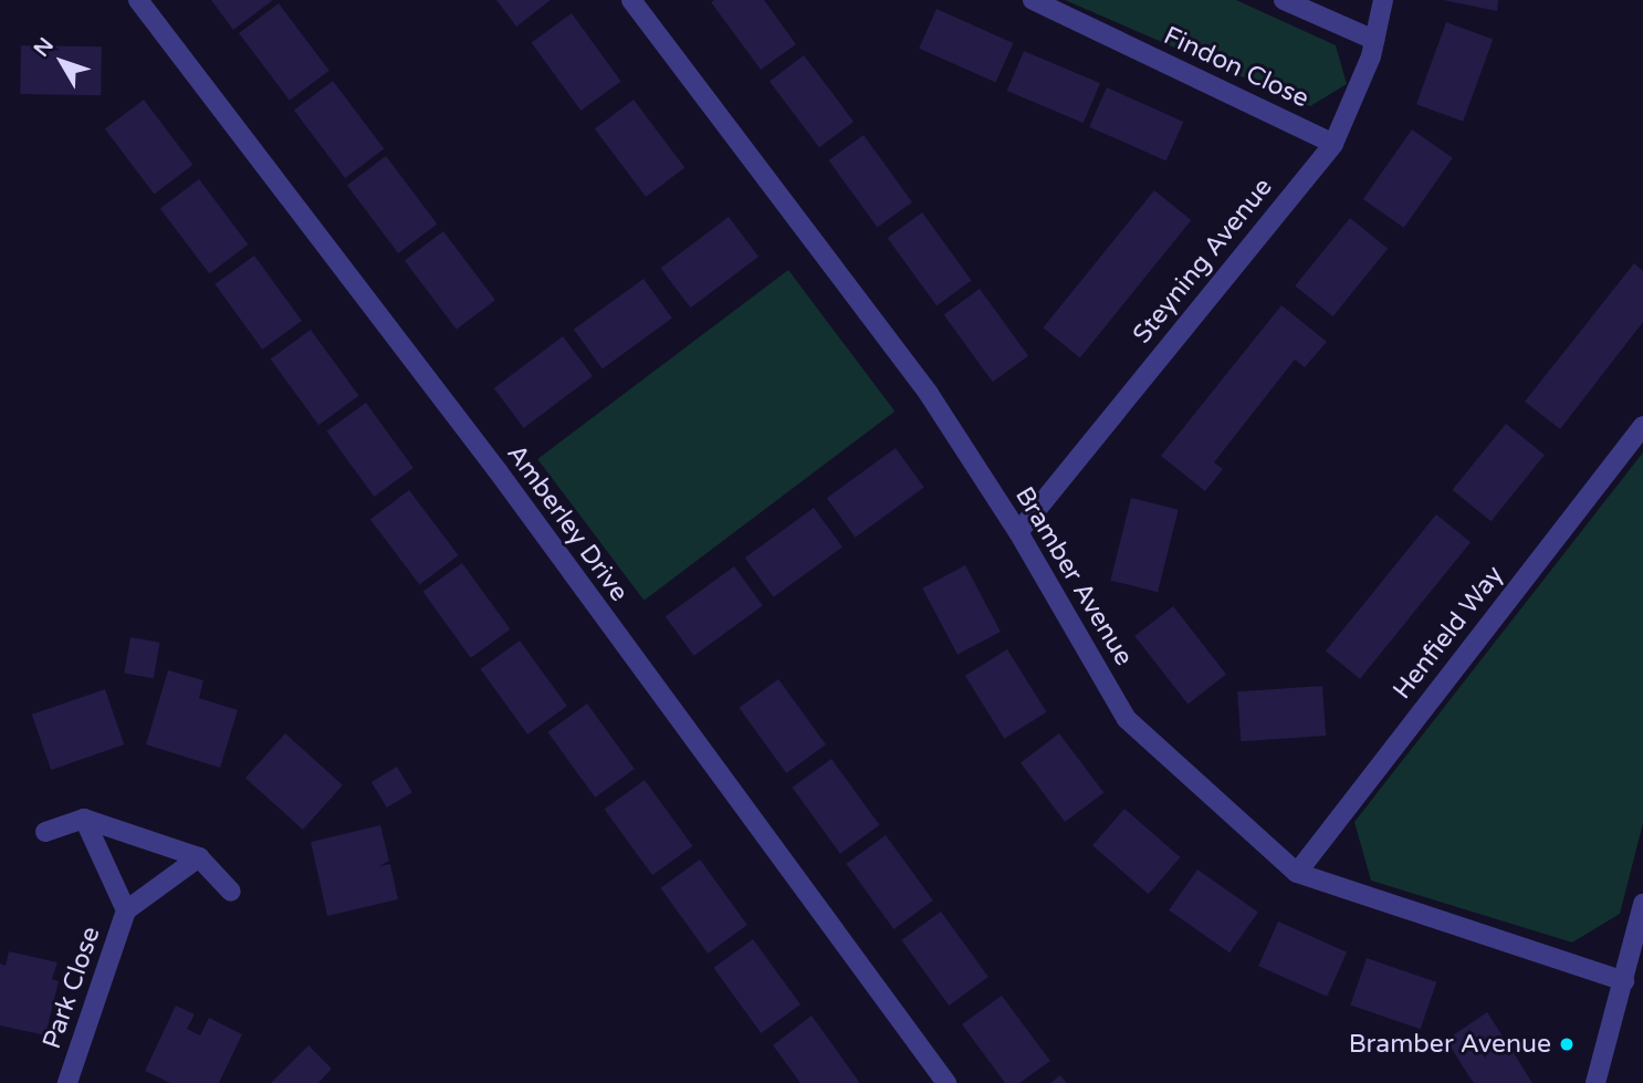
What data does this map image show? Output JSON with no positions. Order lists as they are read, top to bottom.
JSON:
{
  "streets": {
    "street": [
      "Findon Close",
      "Steyning Avenue",
      "Amberley Drive",
      "Bramber Avenue",
      "Henfield Way",
      "Park Close"
    ]
  },
  "crossings": [
    ["Findon Close", "Steyning Avenue"],
    ["Steyning Avenue", "Bramber Avenue"],
    ["Bramber Avenue", "Henfield Way"]
  ],
  "places": ["Bramber Avenue"],
  "north": "top left"
}
